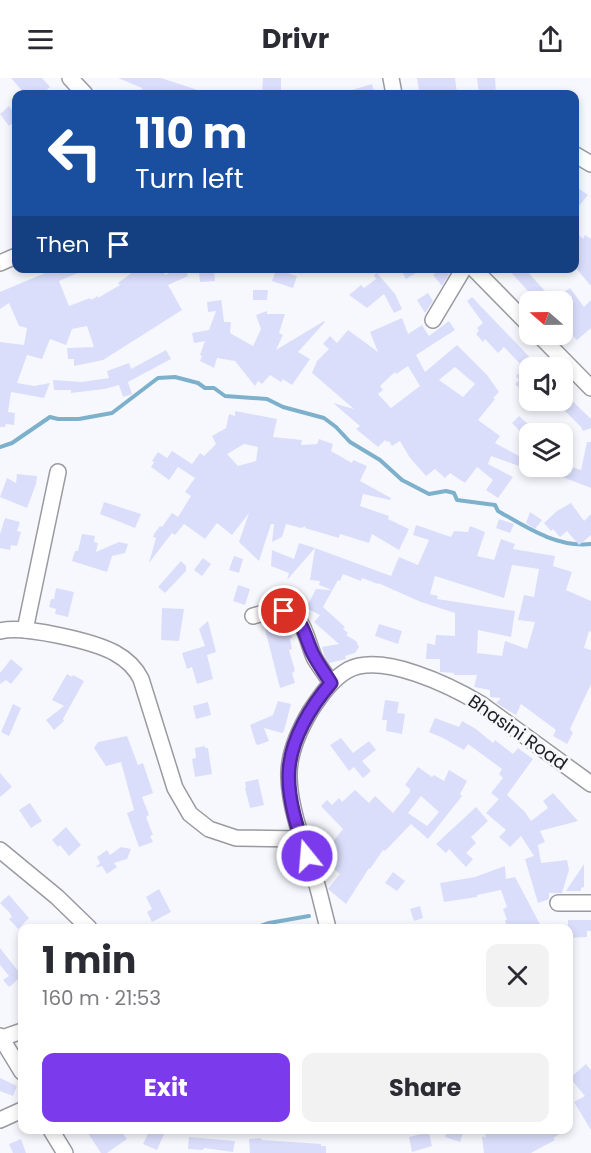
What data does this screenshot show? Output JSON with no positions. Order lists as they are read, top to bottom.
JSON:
{
  "streets": {
    "street": ["Bhasini Road"]
  },
  "north": "left",
  "page": {
    "header": "Drivr",
    "turn": ["110 m", "Turn left"],
    "then": "Then",
    "heading": ["1 min", "160 m · 21:53"],
    "buttons": ["Exit", "Share"]
  }
}
